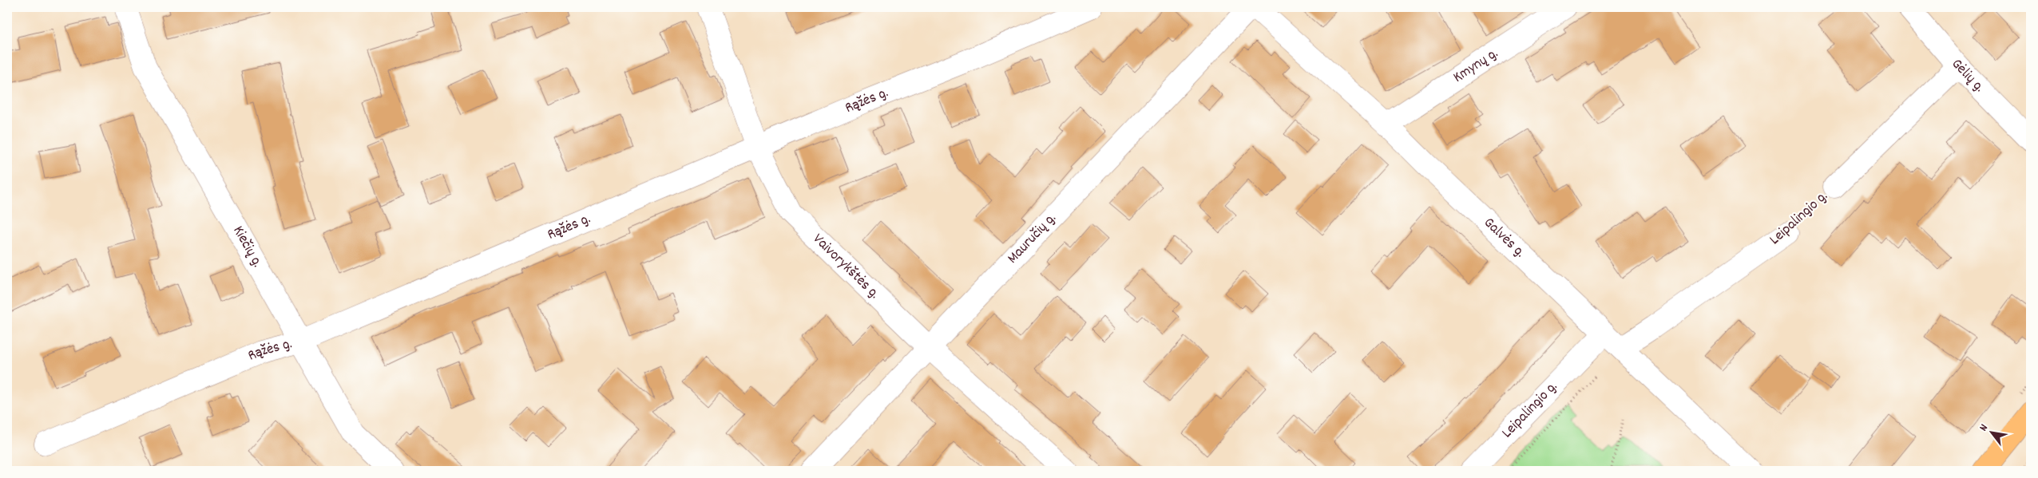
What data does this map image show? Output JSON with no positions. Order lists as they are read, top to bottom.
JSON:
{
  "streets": {
    "street": [
      "Kmynų g.",
      "Gėlių g.",
      "Rąžės g.",
      "Leipalingio g.",
      "Galvės g.",
      "Mauručių g.",
      "Kiečių g.",
      "Vaivorykštės g."
    ]
  },
  "crossings": [
    ["Kmynų g.", "Galvės g."],
    ["Gėlių g.", "Leipalingio g."],
    ["Rąžės g.", "Kiečių g."],
    ["Rąžės g.", "Vaivorykštės g."],
    ["Leipalingio g.", "Galvės g."],
    ["Mauručių g.", "Vaivorykštės g."]
  ],
  "north": "top left"
}
